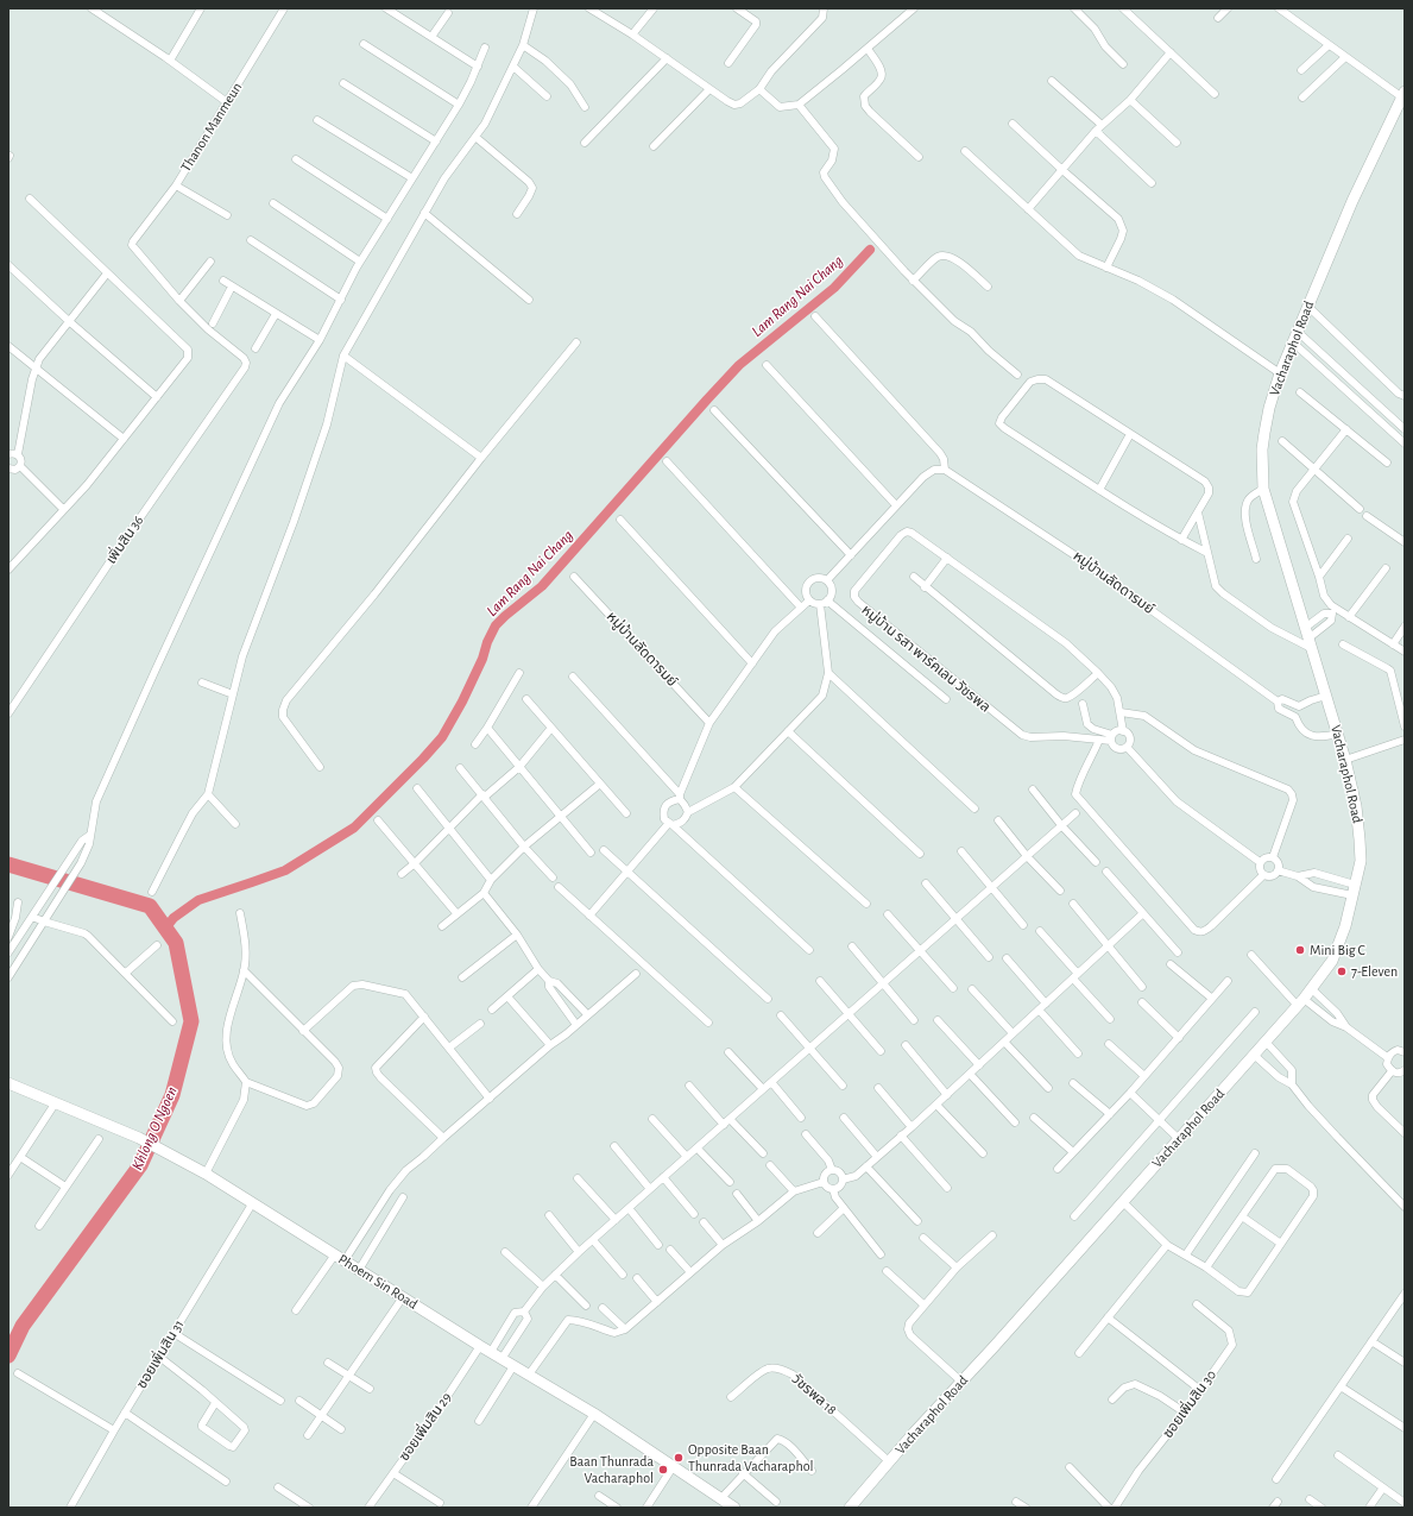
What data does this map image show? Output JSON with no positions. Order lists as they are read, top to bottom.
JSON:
{
  "streets": {
    "street": [
      "Thanon Manmeun",
      "Vacharaphol Road",
      "เพิ่มสิน 36",
      "หมู่บ้านลัดดารมย์",
      "หมู่บ้าน รสา พาร์คเลน วัชรพล",
      "Phoem Sin Road",
      "ซอยเพิ่มสิน 31",
      "วัชรพล 18",
      "ซอยเพิ่มสิน 30",
      "ซอยเพิ่มสิน 29"
    ]
  },
  "crossings": [
    ["Thanon Manmeun", "เพิ่มสิน 36"],
    ["Vacharaphol Road", "หมู่บ้านลัดดารมย์"],
    ["Vacharaphol Road", "วัชรพล 18"],
    ["Phoem Sin Road", "ซอยเพิ่มสิน 31"],
    ["Phoem Sin Road", "ซอยเพิ่มสิน 29"]
  ],
  "water": ["Lam Rang Nai Chang", "Khlong O Ngoen"],
  "places": [
    "Mini Big C",
    "7-Eleven",
    "Opposite Baan Thunrada Vacharaphol",
    "Baan Thunrada Vacharaphol"
  ]
}
